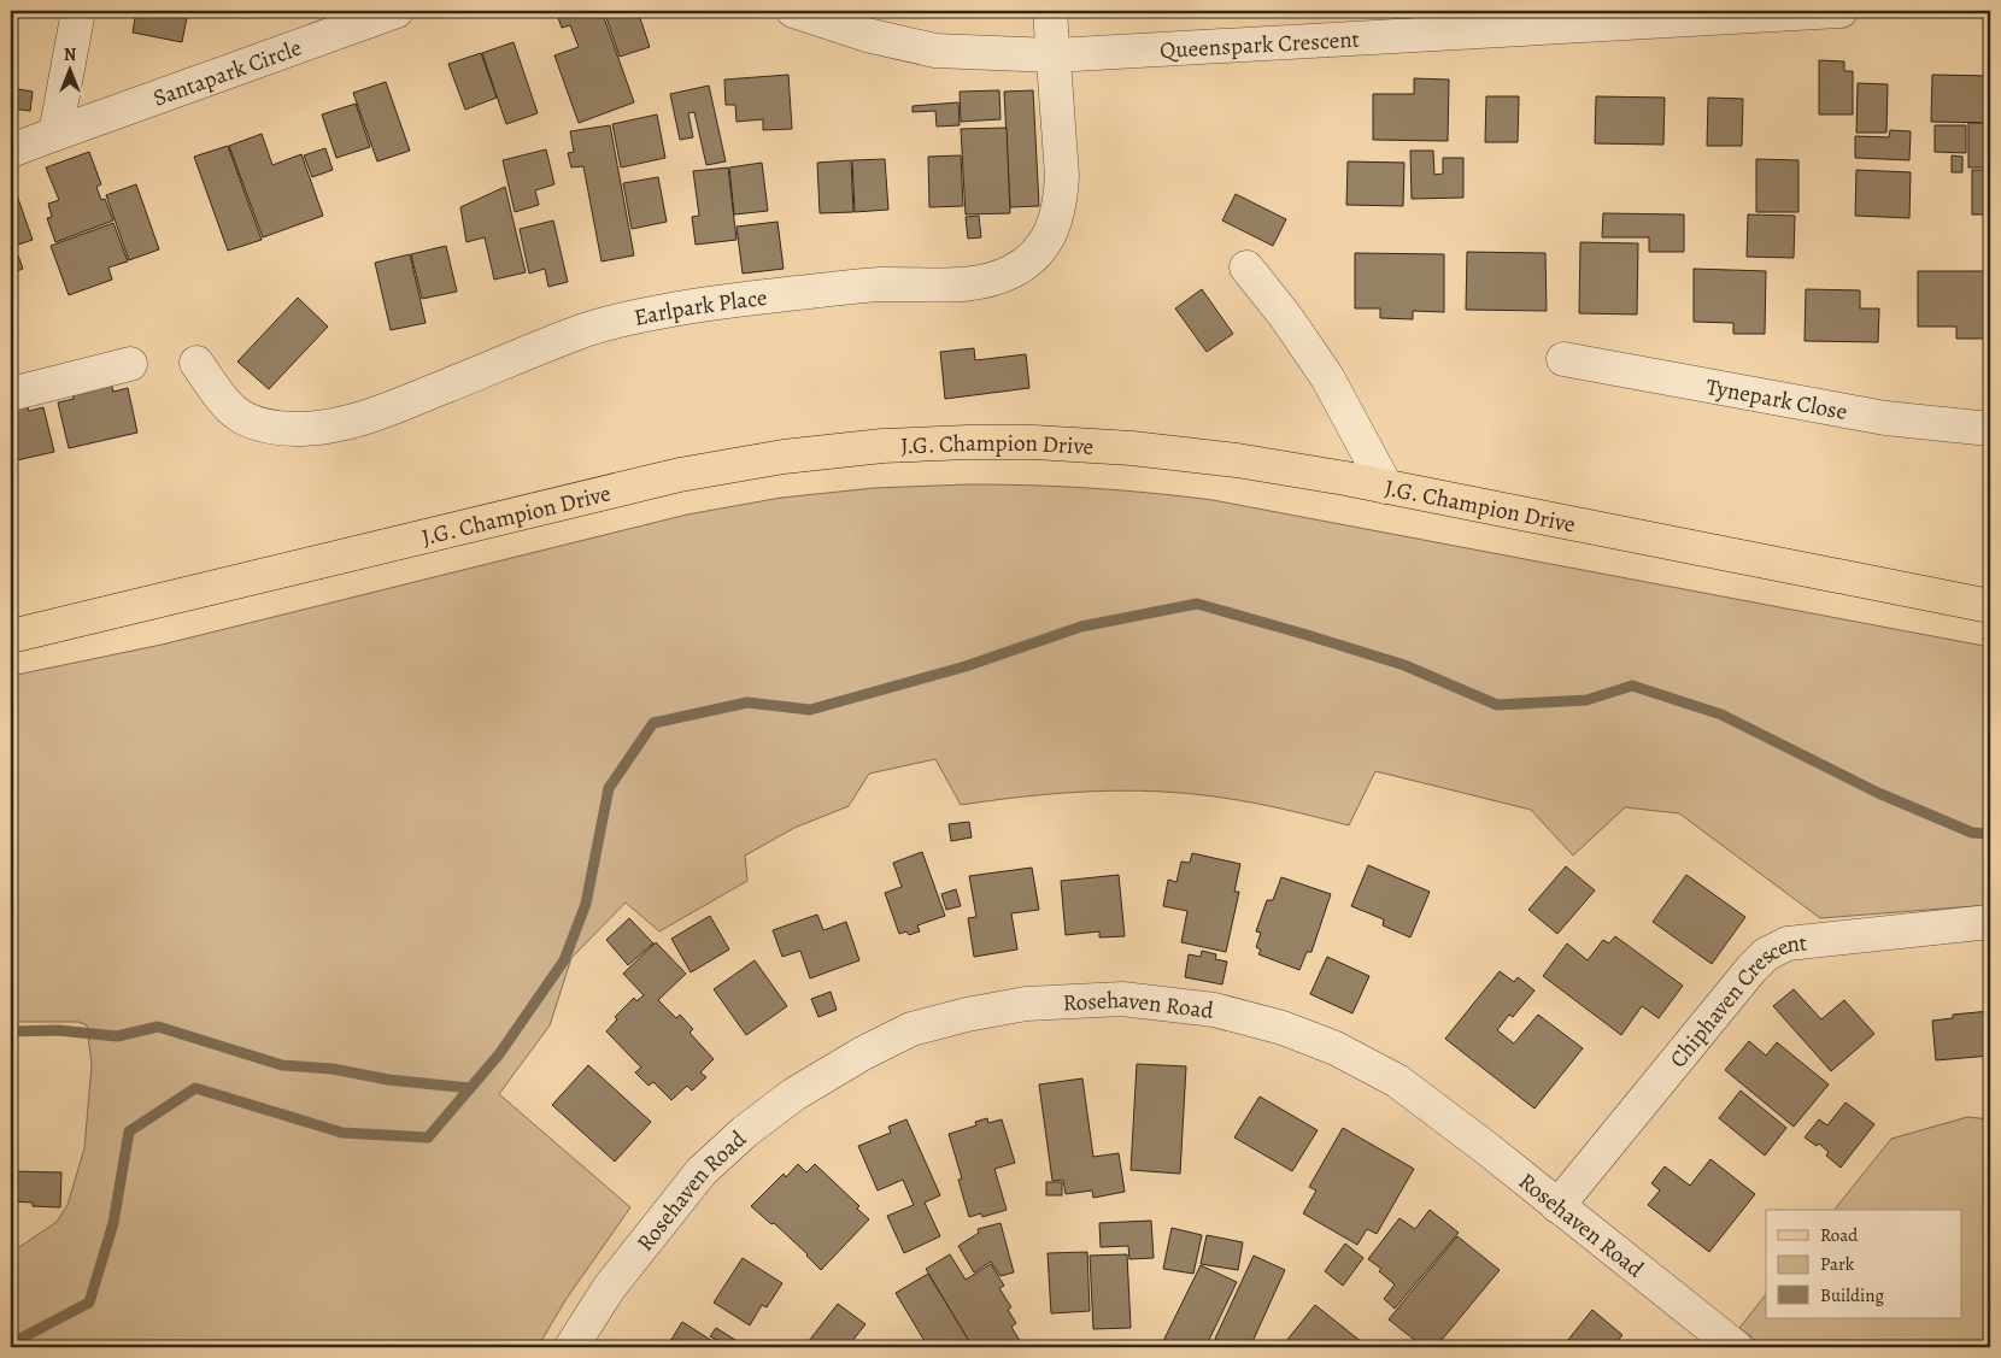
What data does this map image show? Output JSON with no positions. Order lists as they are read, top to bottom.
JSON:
{
  "streets": {
    "main road": ["J.G. Champion Drive"],
    "street": [
      "Queenspark Crescent",
      "Santapark Circle",
      "Earlpark Place",
      "Tynepark Close",
      "Chiphaven Crescent",
      "Rosehaven Road"
    ]
  },
  "crossings": [
    ["Queenspark Crescent", "Earlpark Place"],
    ["Chiphaven Crescent", "Rosehaven Road"]
  ],
  "legend": ["Road", "Park", "Building"],
  "north": "top"
}
